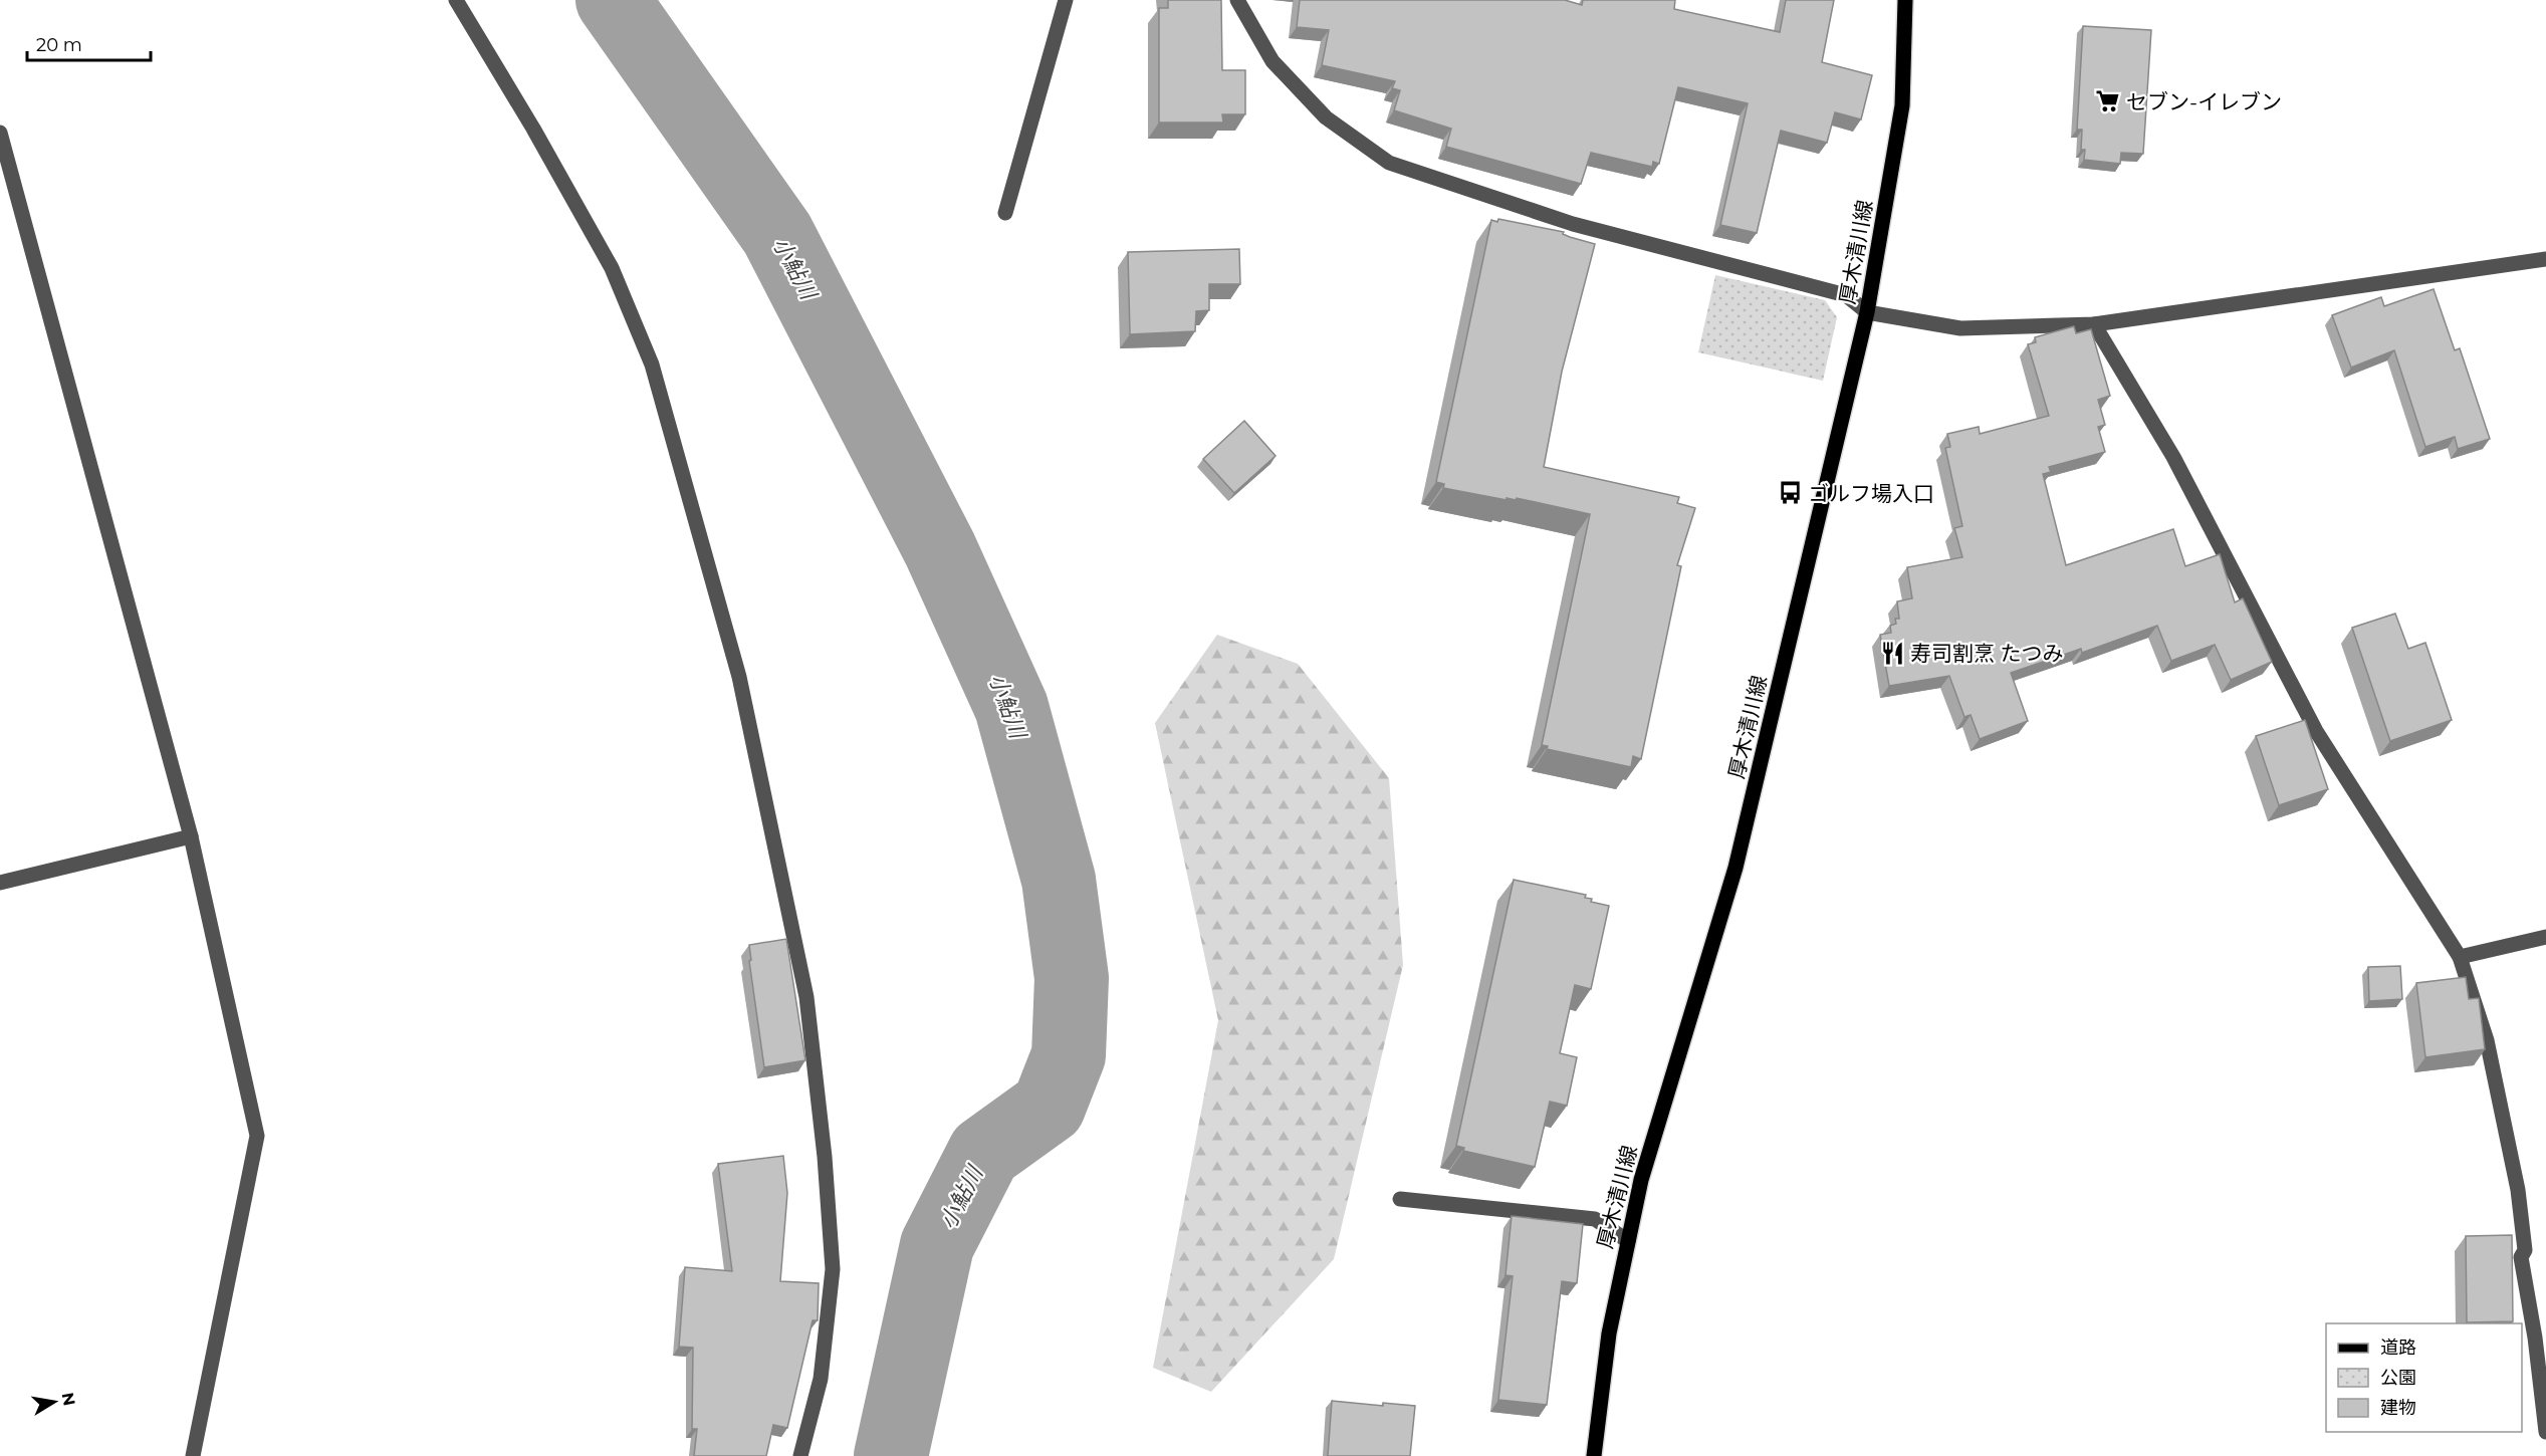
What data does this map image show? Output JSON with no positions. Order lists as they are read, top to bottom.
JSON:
{
  "streets": {
    "main road": ["厚木清川線"]
  },
  "water": ["小鮎川"],
  "places": {
    "supermarket": ["セブン-イレブン"],
    "bus stop": ["ゴルフ場入口"],
    "restaurant": ["寿司割烹 たつみ"]
  },
  "legend": ["道路", "公園", "建物"],
  "scale_bar": "20 m",
  "north": "right"
}
